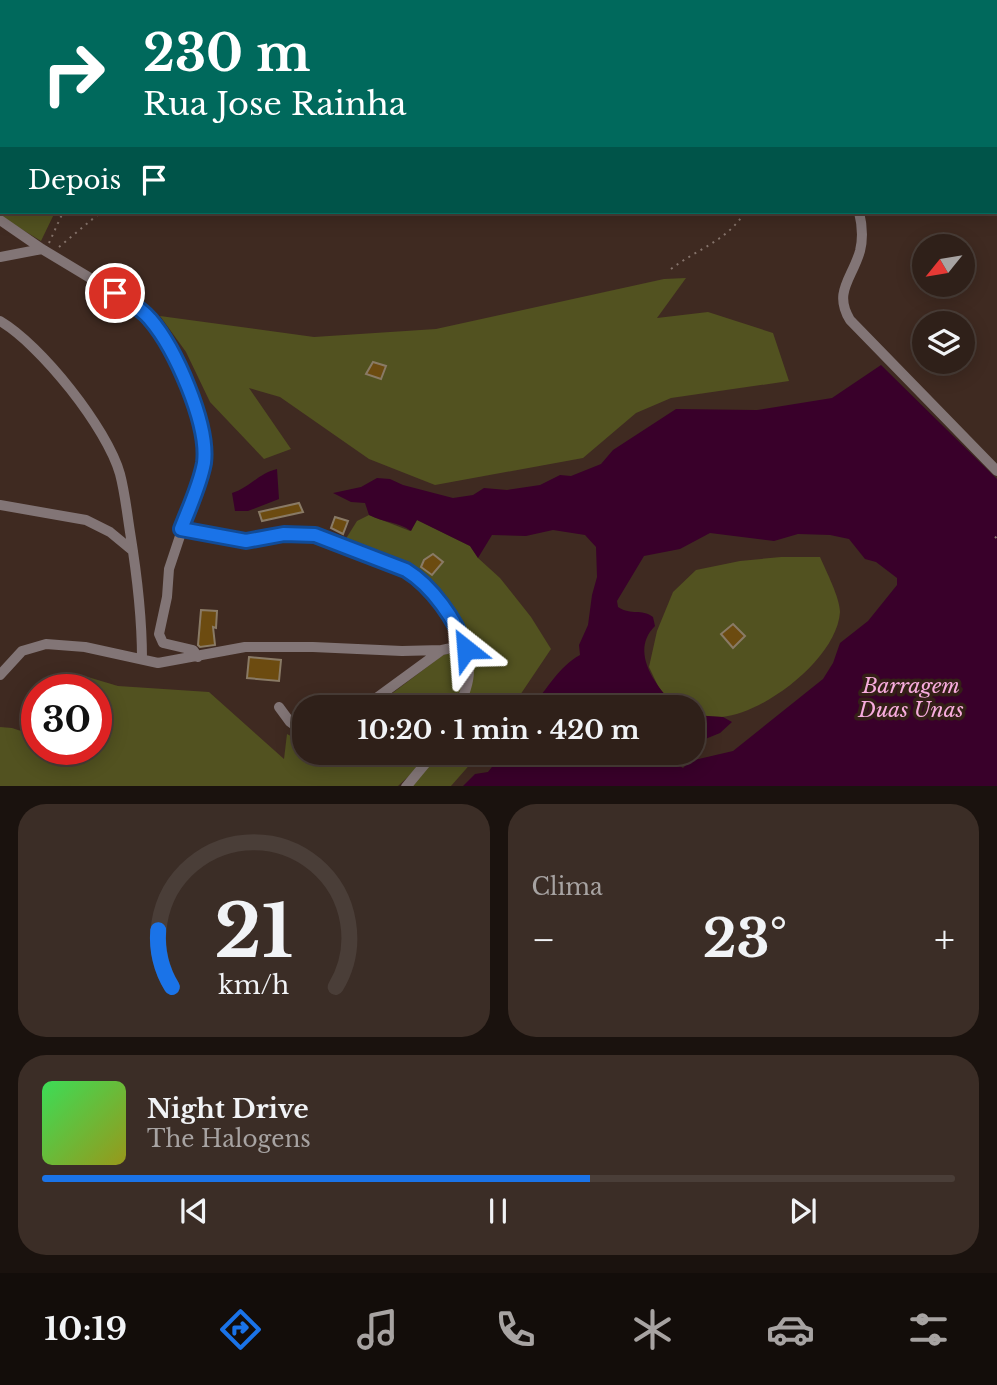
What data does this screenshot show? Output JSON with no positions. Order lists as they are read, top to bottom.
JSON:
{
  "water": ["Barragem Duas Unas"],
  "north": "bottom left",
  "page": {
    "turn": ["230 m", "Rua Jose Rainha"],
    "then": "Depois",
    "limit": "30",
    "trip": "10:20 · 1 min · 420 m",
    "tile": "Clima",
    "heat": ["−", "23°", "+"],
    "song": ["Night Drive", "The Halogens"],
    "tabs": "10:19",
    "gauge": ["21", "km/h"]
  }
}
